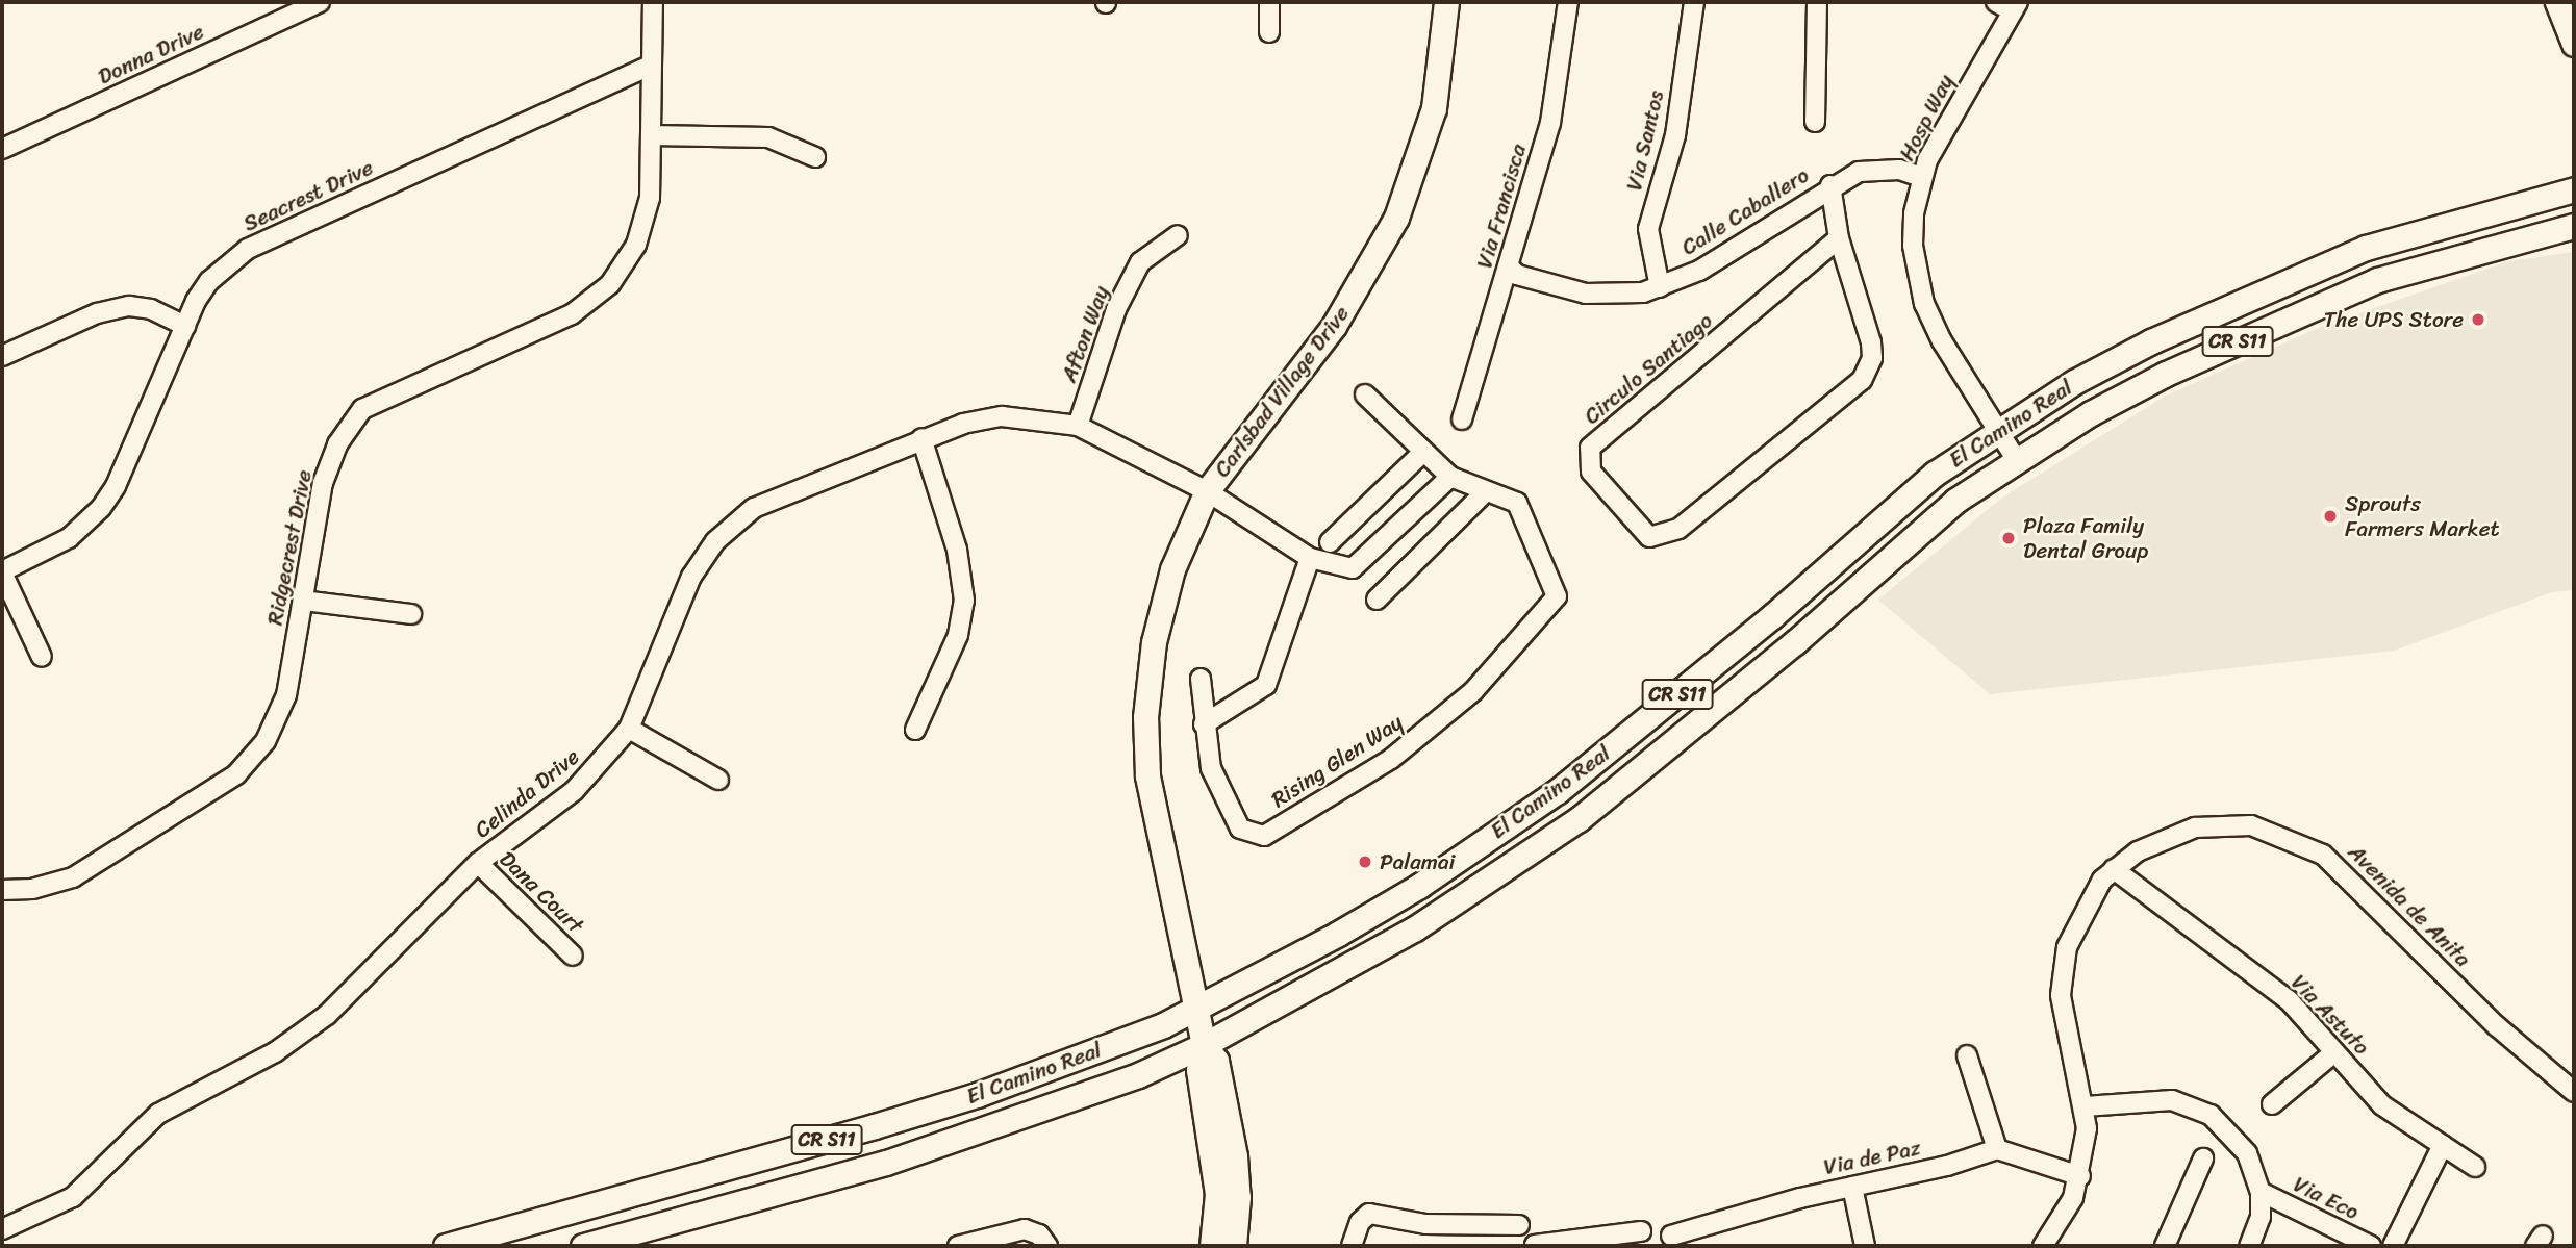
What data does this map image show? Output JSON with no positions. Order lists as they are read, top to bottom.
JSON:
{
  "streets": {
    "main road": ["CR S11", "Carlsbad Village Drive", "El Camino Real"],
    "street": [
      "Donna Drive",
      "Hosp Way",
      "Via Santos",
      "Seacrest Drive",
      "Via Francisca",
      "Calle Caballero",
      "Afton Way",
      "Circulo Santiago",
      "Ridgecrest Drive",
      "Rising Glen Way",
      "Celinda Drive",
      "Dana Court",
      "Avenida de Anita",
      "Via Astuto",
      "Via de Paz",
      "Via Eco"
    ]
  },
  "crossings": [
    ["Hosp Way", "Calle Caballero"],
    ["Hosp Way", "El Camino Real"],
    ["Via Santos", "Calle Caballero"],
    ["Seacrest Drive", "Ridgecrest Drive"],
    ["Via Francisca", "Calle Caballero"],
    ["Afton Way", "Celinda Drive"],
    ["Carlsbad Village Drive", "El Camino Real"],
    ["Carlsbad Village Drive", "Celinda Drive"],
    ["Celinda Drive", "Dana Court"],
    ["Avenida de Anita", "Via Astuto"]
  ],
  "places": [
    "The UPS Store",
    "Sprouts Farmers Market",
    "Plaza Family Dental Group",
    "Palamai"
  ]
}
